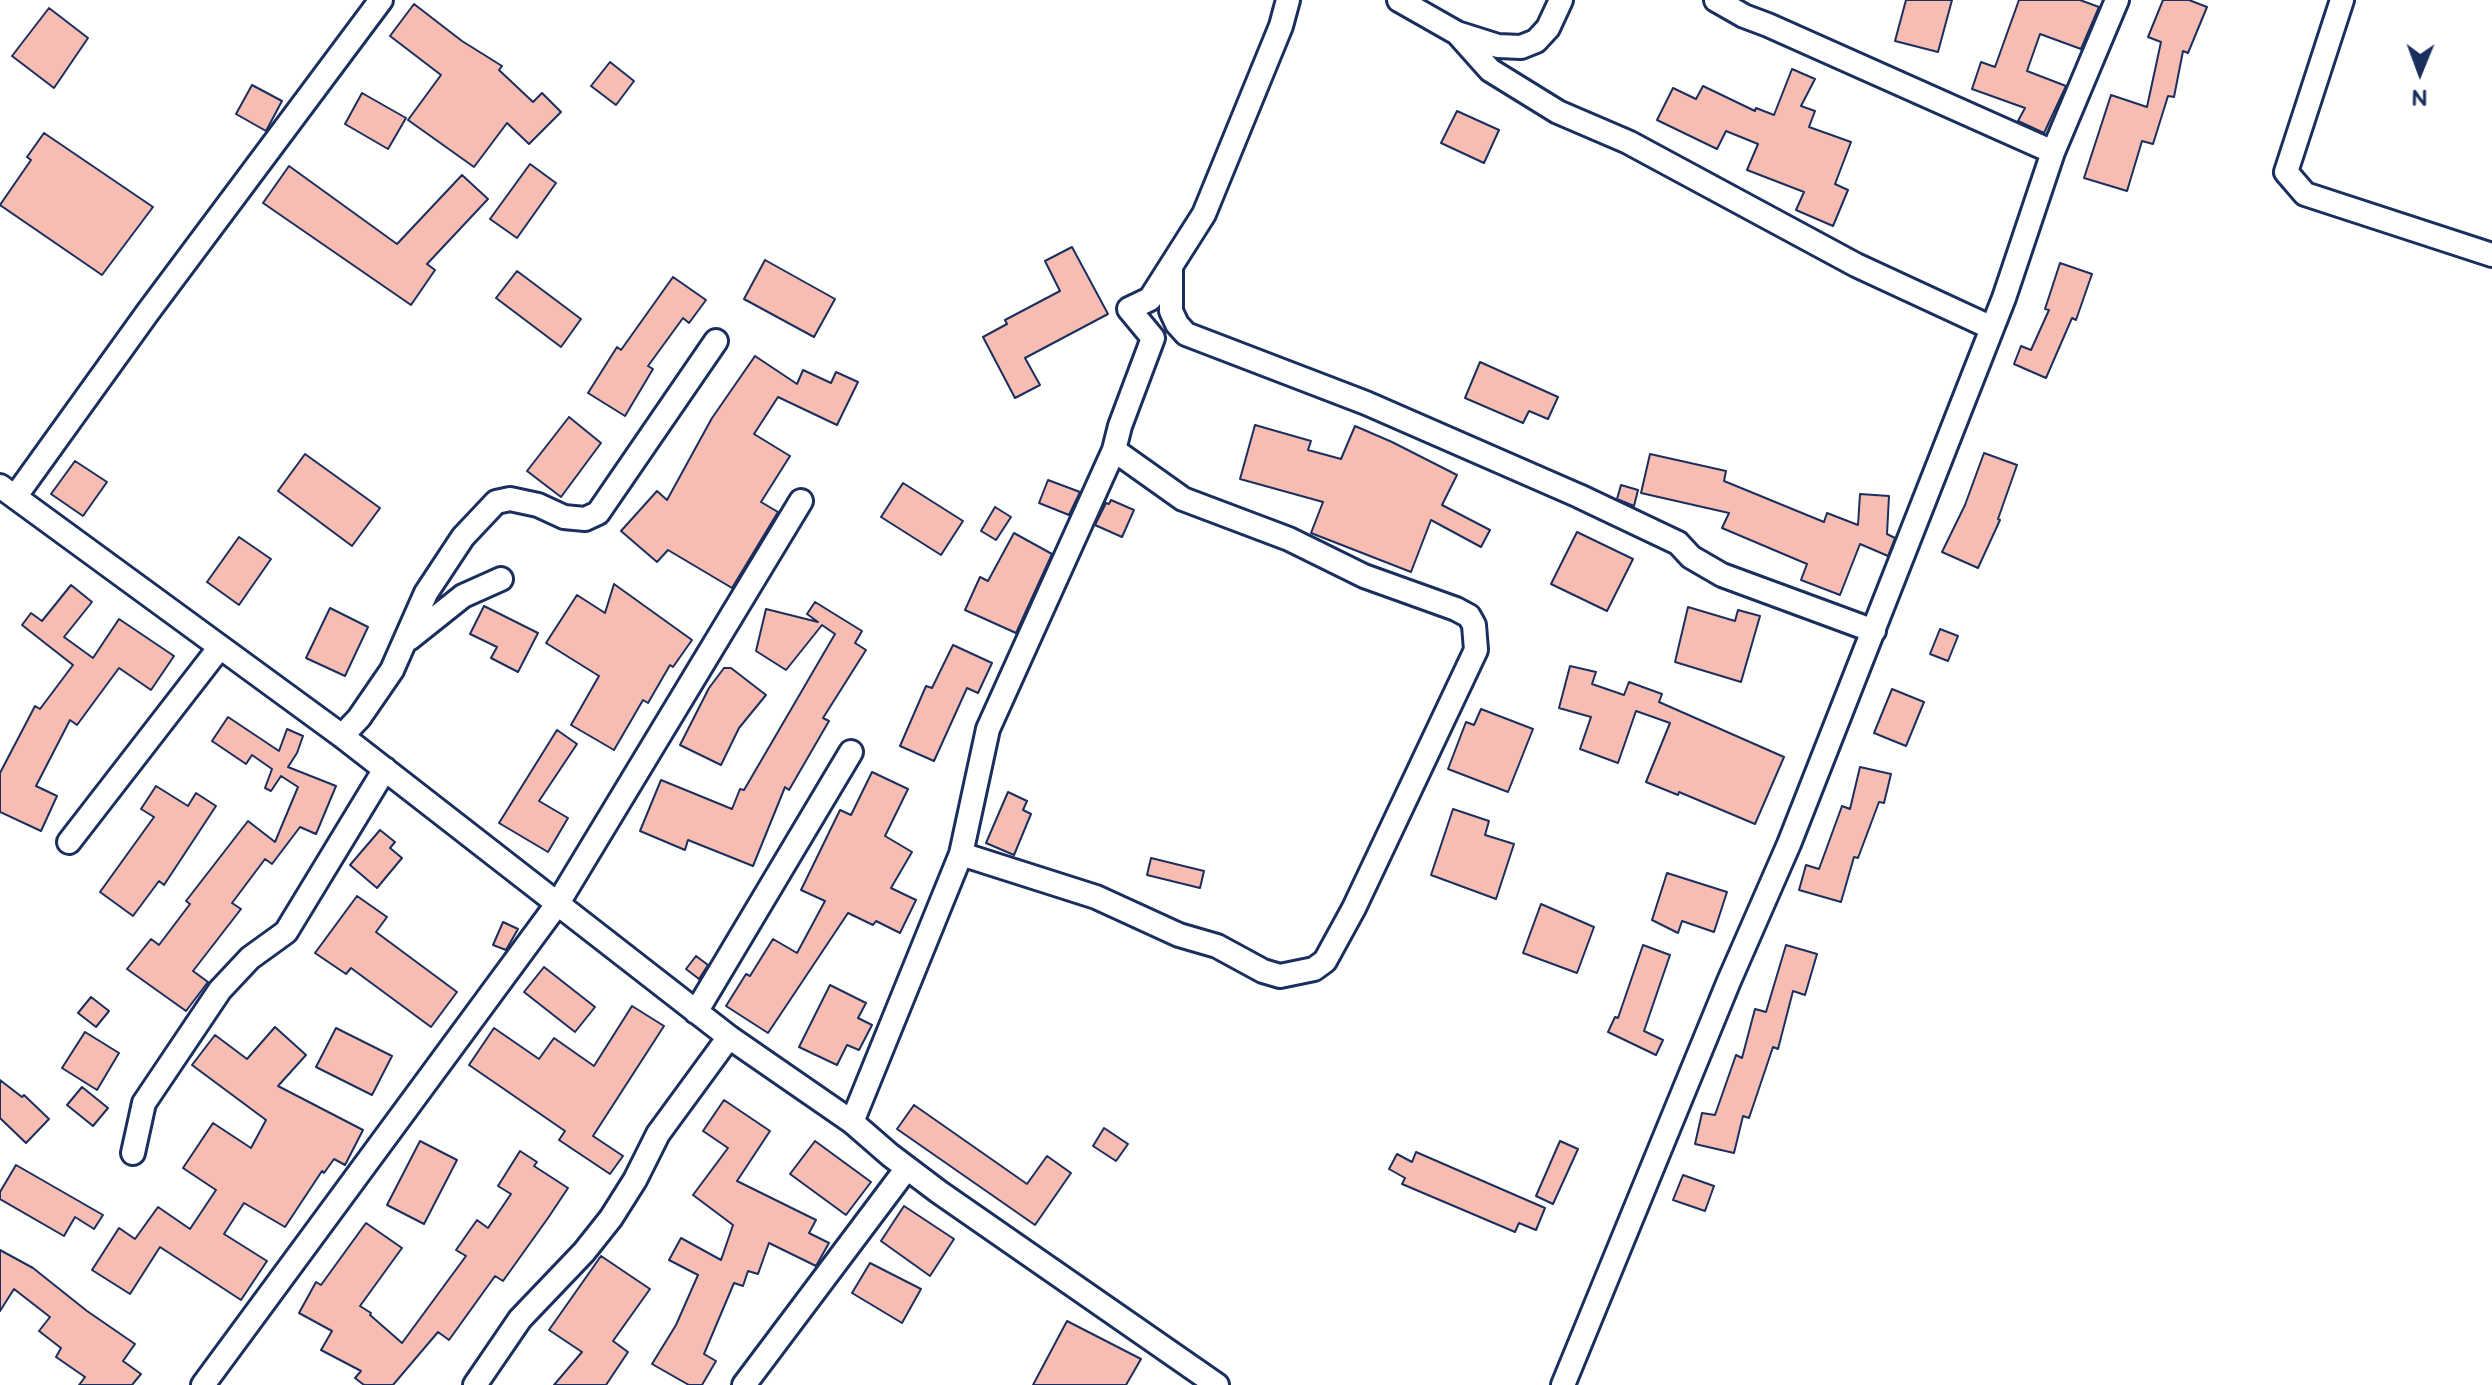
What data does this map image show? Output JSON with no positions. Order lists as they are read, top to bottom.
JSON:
{
  "north": "bottom"
}
